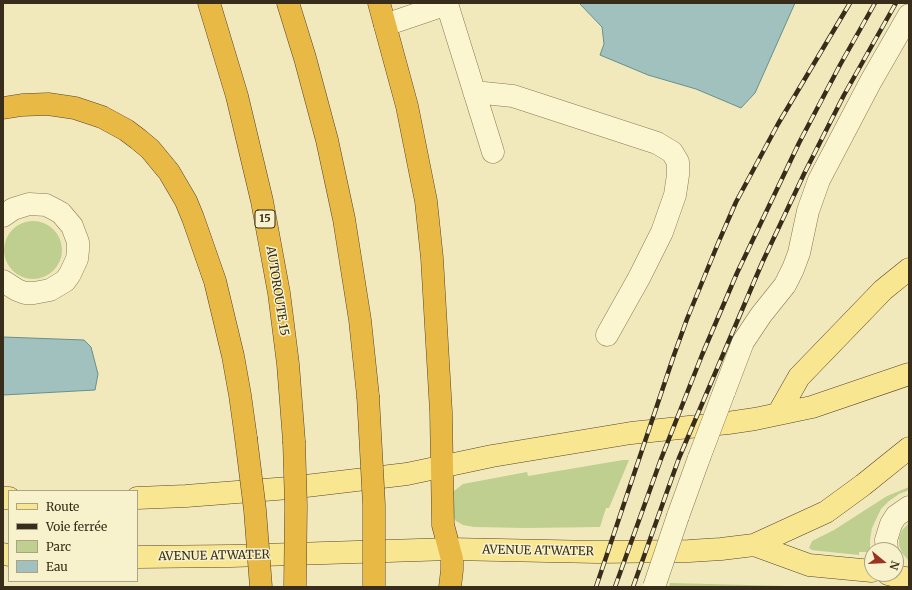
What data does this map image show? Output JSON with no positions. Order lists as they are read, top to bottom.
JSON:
{
  "streets": {
    "highway": ["15", "AUTOROUTE 15"],
    "main road": ["AVENUE ATWATER"]
  },
  "legend": [
    "Route",
    "Voie ferrée",
    "Parc",
    "Eau"
  ],
  "north": "right"
}
